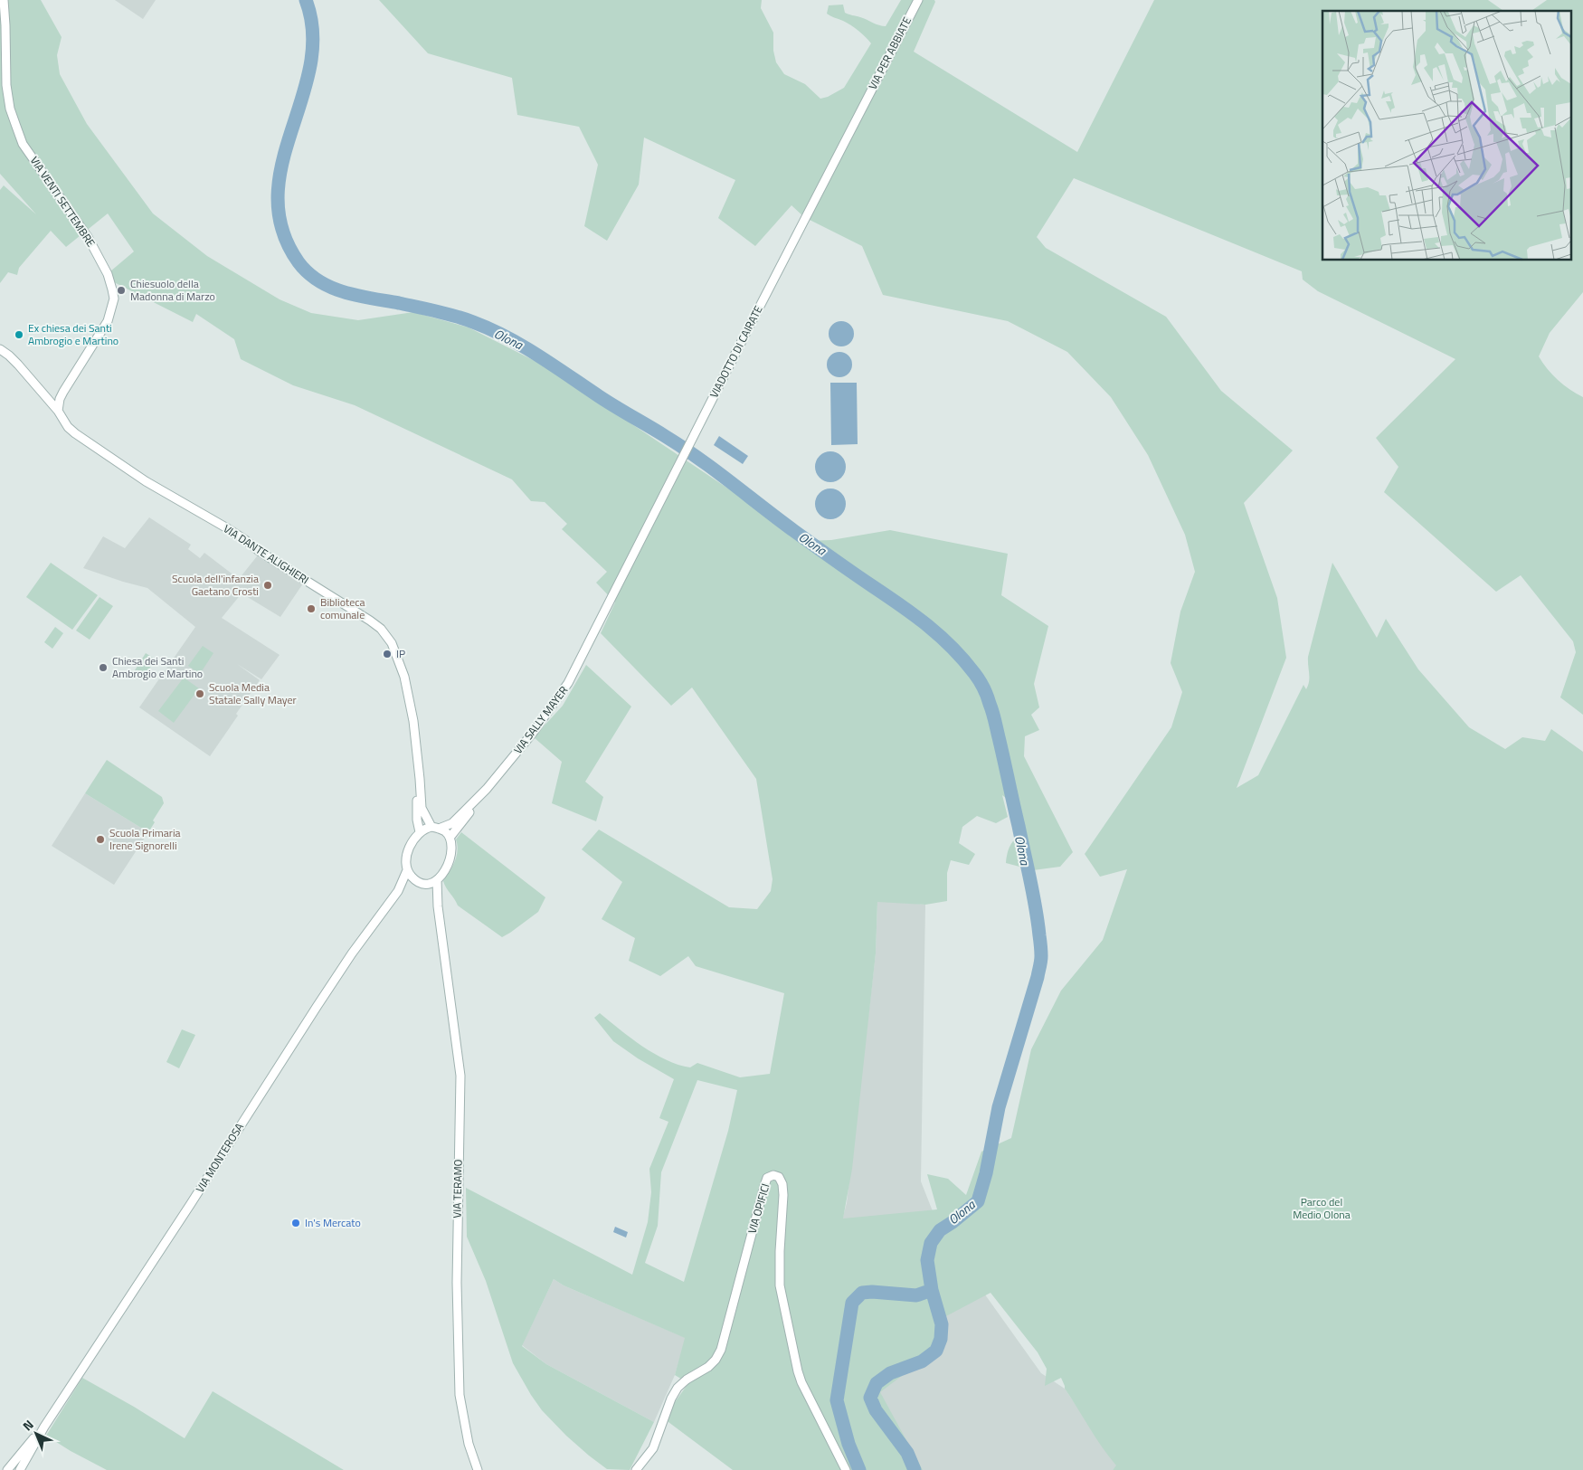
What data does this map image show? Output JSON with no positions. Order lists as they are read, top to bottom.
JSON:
{
  "streets": {
    "street": [
      "VIA PER ABBIATE",
      "VIA VENTI SETTEMBRE",
      "VIADOTTO DI CAIRATE",
      "VIA DANTE ALIGHIERI",
      "VIA SALLY MAYER",
      "VIA MONTEROSA",
      "VIA TERAMO",
      "VIA OPIFICI"
    ]
  },
  "crossings": [
    ["VIA PER ABBIATE", "VIADOTTO DI CAIRATE"],
    ["VIA VENTI SETTEMBRE", "VIA DANTE ALIGHIERI"],
    ["VIADOTTO DI CAIRATE", "VIA SALLY MAYER"],
    ["VIA DANTE ALIGHIERI", "VIA SALLY MAYER"],
    ["VIA DANTE ALIGHIERI", "VIA MONTEROSA"],
    ["VIA DANTE ALIGHIERI", "VIA TERAMO"],
    ["VIA SALLY MAYER", "VIA MONTEROSA"],
    ["VIA SALLY MAYER", "VIA TERAMO"],
    ["VIA MONTEROSA", "VIA TERAMO"]
  ],
  "water": ["Olona"],
  "parks": ["Parco del Medio Olona"],
  "places": [
    "Chiesuolo della Madonna di Marzo",
    "Ex chiesa dei Santi Ambrogio e Martino",
    "Scuola dell'infanzia Gaetano Crosti",
    "Biblioteca comunale",
    "IP",
    "Chiesa dei Santi Ambrogio e Martino",
    "Scuola Media Statale Sally Mayer",
    "Scuola Primaria Irene Signorelli",
    "In's Mercato"
  ],
  "north": "top left"
}
